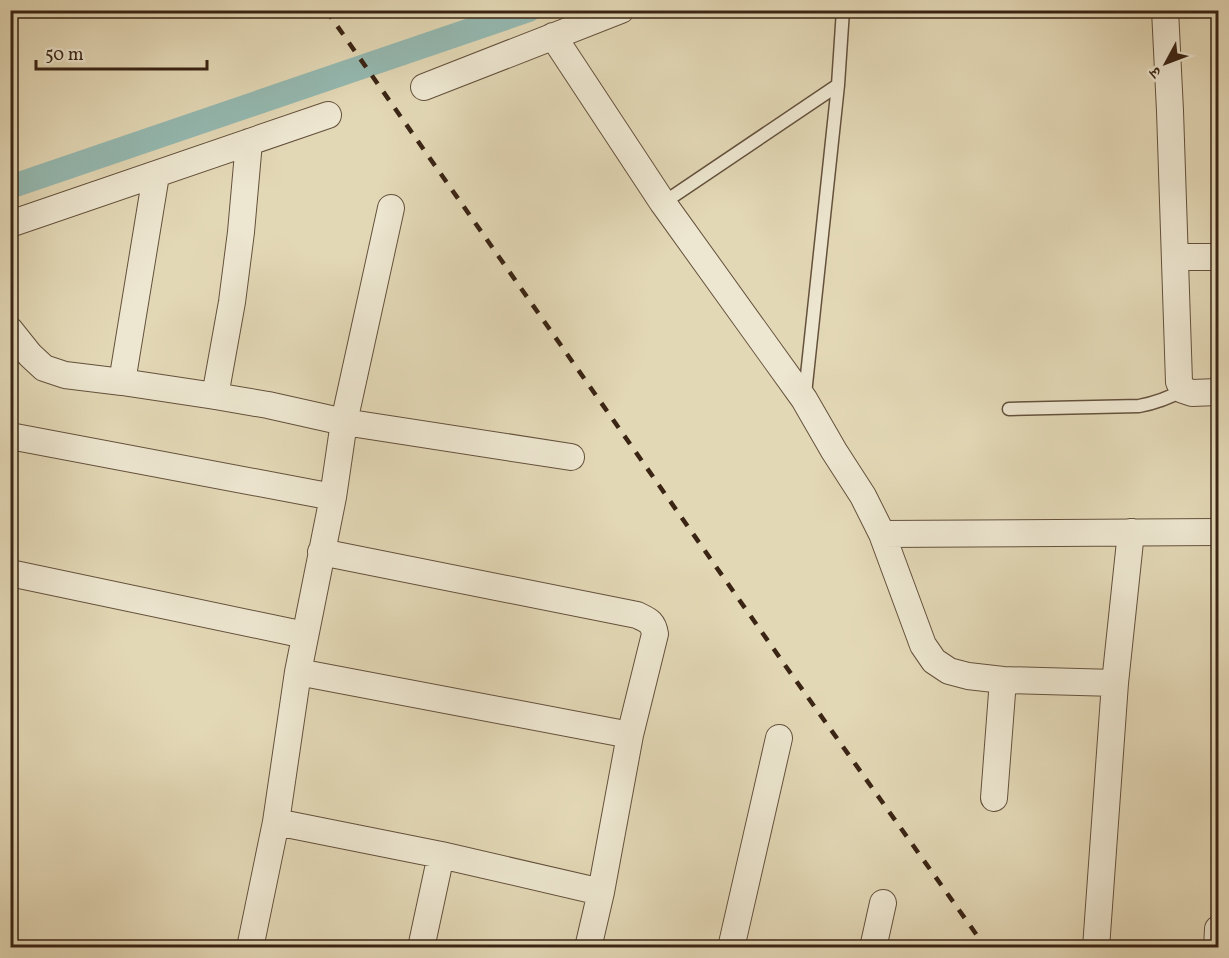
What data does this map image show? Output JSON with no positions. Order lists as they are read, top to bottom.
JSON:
{
  "scale_bar": "50 m",
  "north": "bottom left"
}
